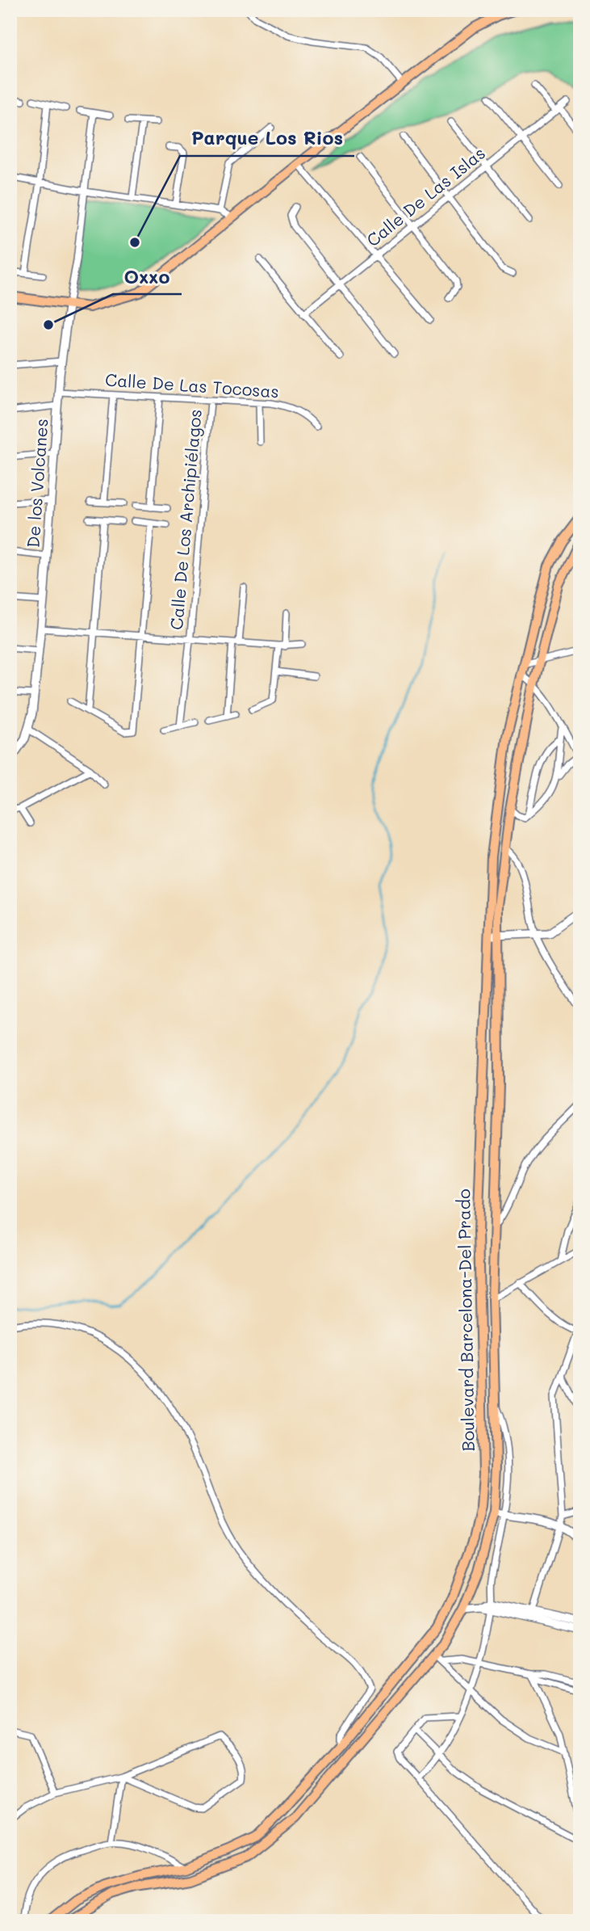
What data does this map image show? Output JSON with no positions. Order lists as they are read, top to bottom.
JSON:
{
  "streets": {
    "main road": ["Boulevard Barcelona-Del Prado"],
    "street": [
      "Calle De Las Islas",
      "Calle De Las Tocosas",
      "De los Volcanes",
      "Calle De Los Archipiélagos"
    ]
  },
  "crossings": [
    ["Calle De Las Tocosas", "De los Volcanes"],
    ["Calle De Las Tocosas", "Calle De Los Archipiélagos"]
  ],
  "places": ["Parque Los Rios", "Oxxo"]
}
